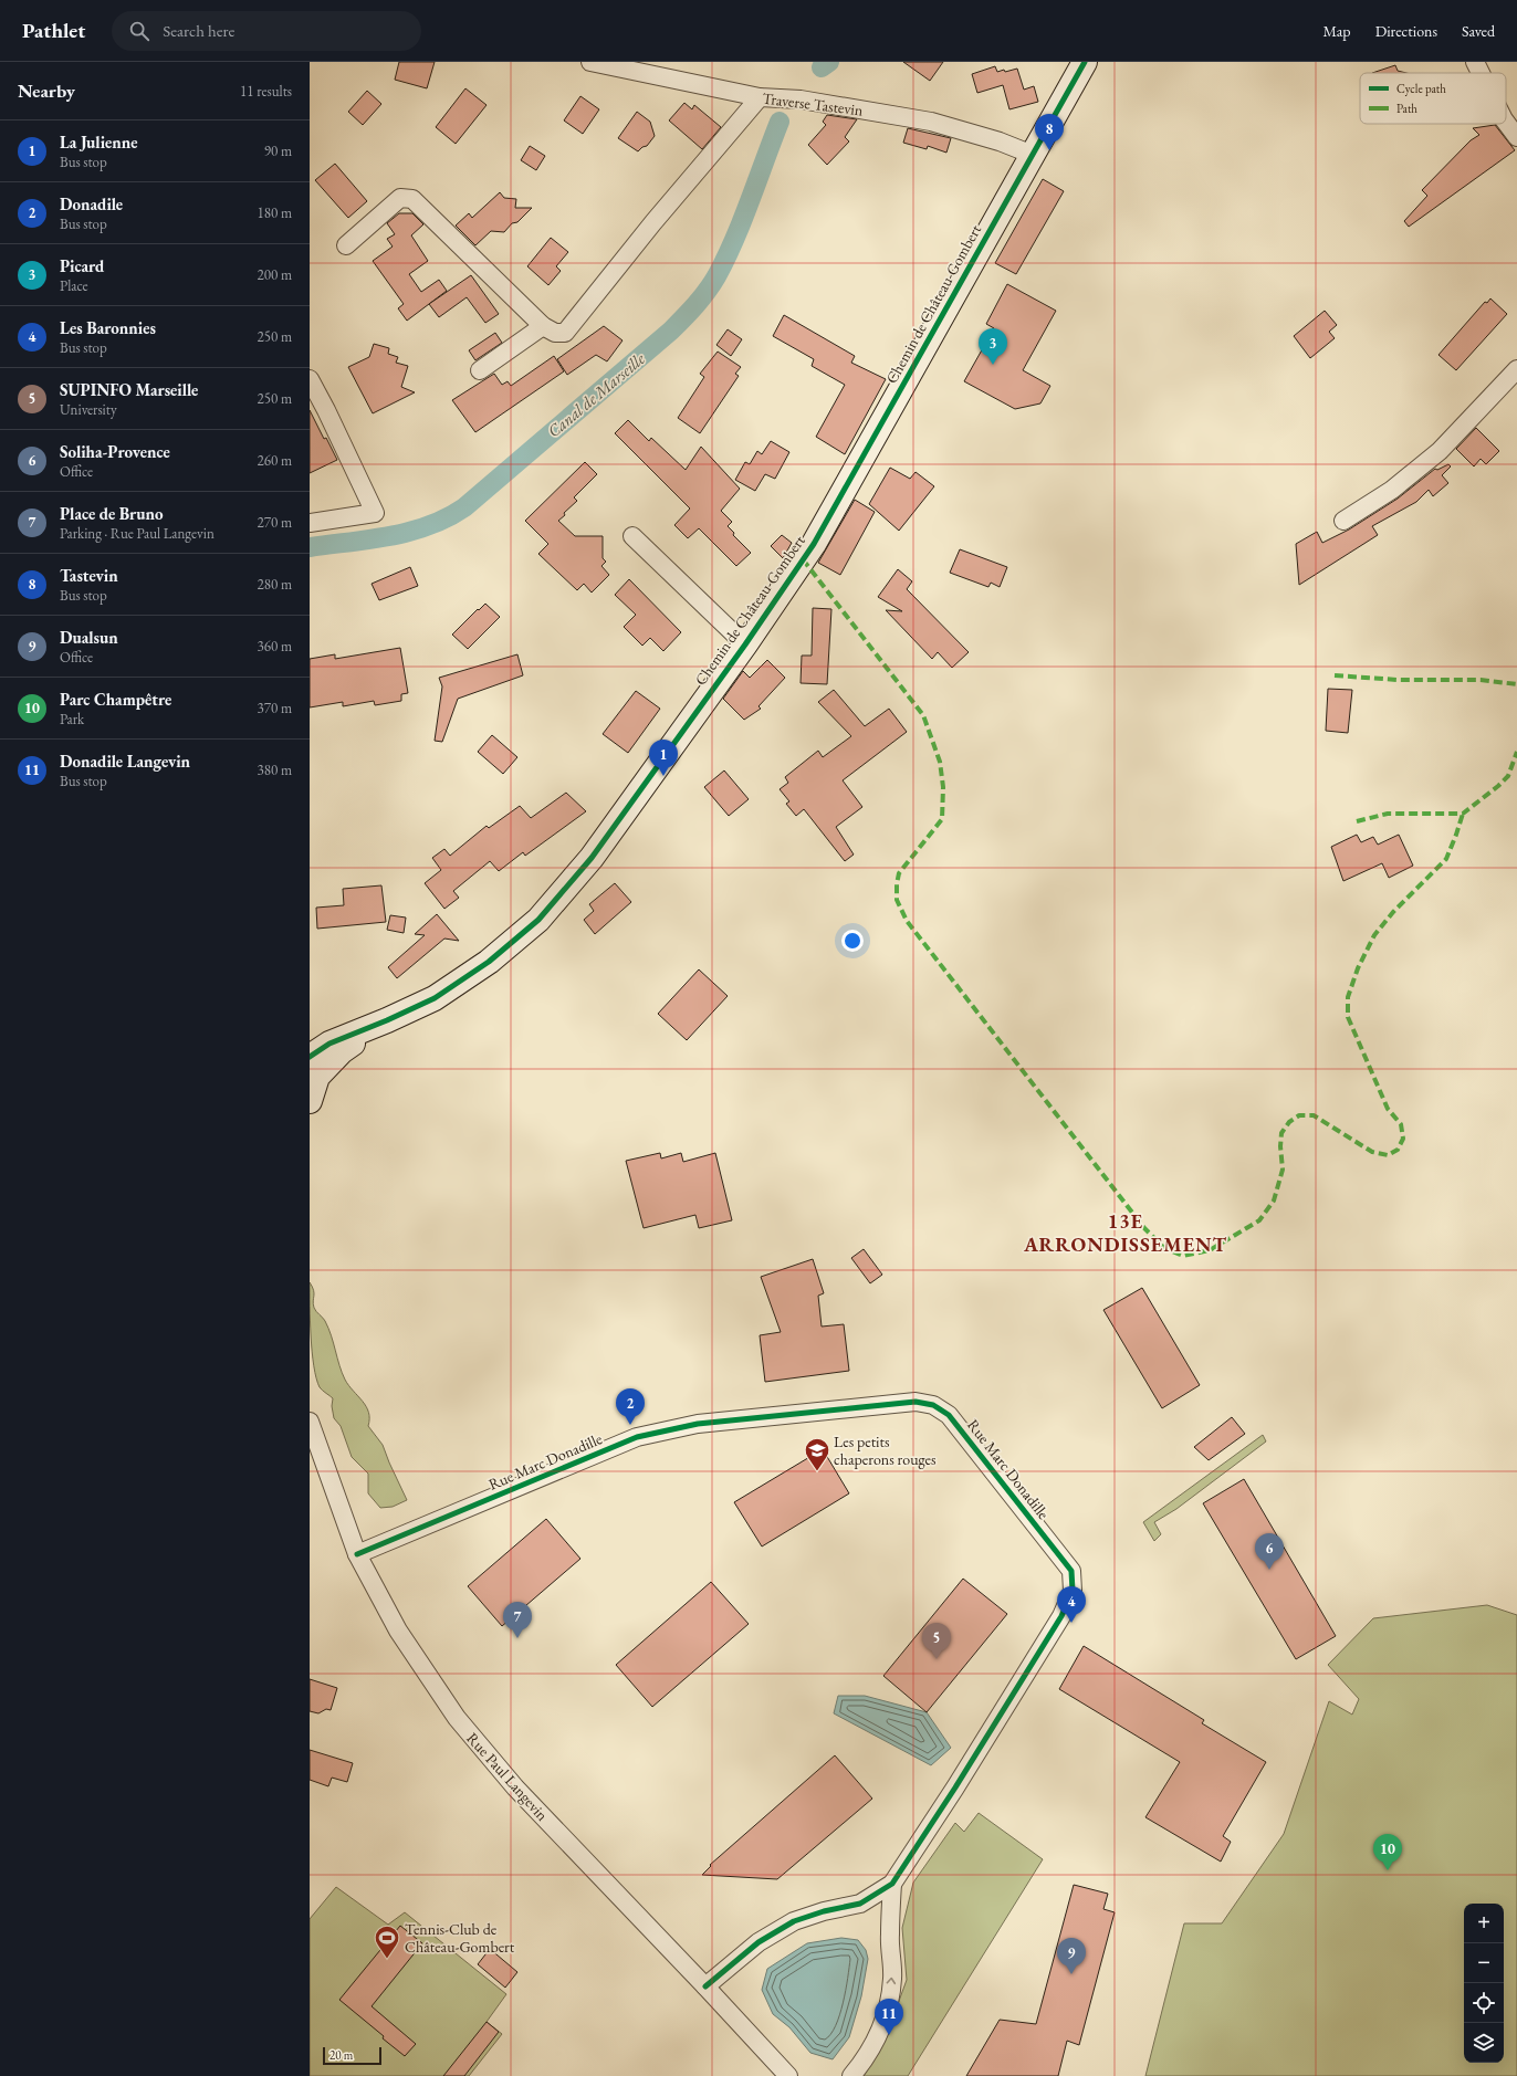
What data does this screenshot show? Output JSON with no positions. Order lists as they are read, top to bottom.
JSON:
{
  "streets": {
    "street": [
      "Traverse Tastevin",
      "Chemin de Château-Gombert",
      "Rue Marc Donadille",
      "Rue Paul Langevin"
    ]
  },
  "crossings": [
    ["Traverse Tastevin", "Chemin de Château-Gombert"],
    ["Rue Marc Donadille", "Rue Paul Langevin"]
  ],
  "districts": ["13E ARRONDISSEMENT"],
  "water": ["Canal de Marseille"],
  "places": {
    "school or university": ["Les petits chaperons rouges"],
    "sports": ["Tennis-Club de Château-Gombert"]
  },
  "legend": ["Cycle path", "Path"],
  "scale_bar": "20 m",
  "page": {
    "header": "Pathlet",
    "search": "Search here",
    "nav": ["Map", "Directions", "Saved"],
    "heading": ["Nearby", "11 results"],
    "pins": [
      "8",
      "3",
      "1",
      "2",
      "6",
      "4",
      "7",
      "5",
      "10",
      "9",
      "11"
    ],
    "list": [
      {
        "mark": "1",
        "name": "La Julienne",
        "note": "Bus stop",
        "value": "90 m"
      },
      {
        "mark": "2",
        "name": "Donadile",
        "note": "Bus stop",
        "value": "180 m"
      },
      {
        "mark": "3",
        "name": "Picard",
        "note": "Place",
        "value": "200 m"
      },
      {
        "mark": "4",
        "name": "Les Baronnies",
        "note": "Bus stop",
        "value": "250 m"
      },
      {
        "mark": "5",
        "name": "SUPINFO Marseille",
        "note": "University",
        "value": "250 m"
      },
      {
        "mark": "6",
        "name": "Soliha-Provence",
        "note": "Office",
        "value": "260 m"
      },
      {
        "mark": "7",
        "name": "Place de Bruno",
        "note": "Parking · Rue Paul Langevin",
        "value": "270 m"
      },
      {
        "mark": "8",
        "name": "Tastevin",
        "note": "Bus stop",
        "value": "280 m"
      },
      {
        "mark": "9",
        "name": "Dualsun",
        "note": "Office",
        "value": "360 m"
      },
      {
        "mark": "10",
        "name": "Parc Champêtre",
        "note": "Park",
        "value": "370 m"
      },
      {
        "mark": "11",
        "name": "Donadile Langevin",
        "note": "Bus stop",
        "value": "380 m"
      }
    ],
    "map_buttons": ["+", "−"],
    "scale": "20 m"
  }
}
